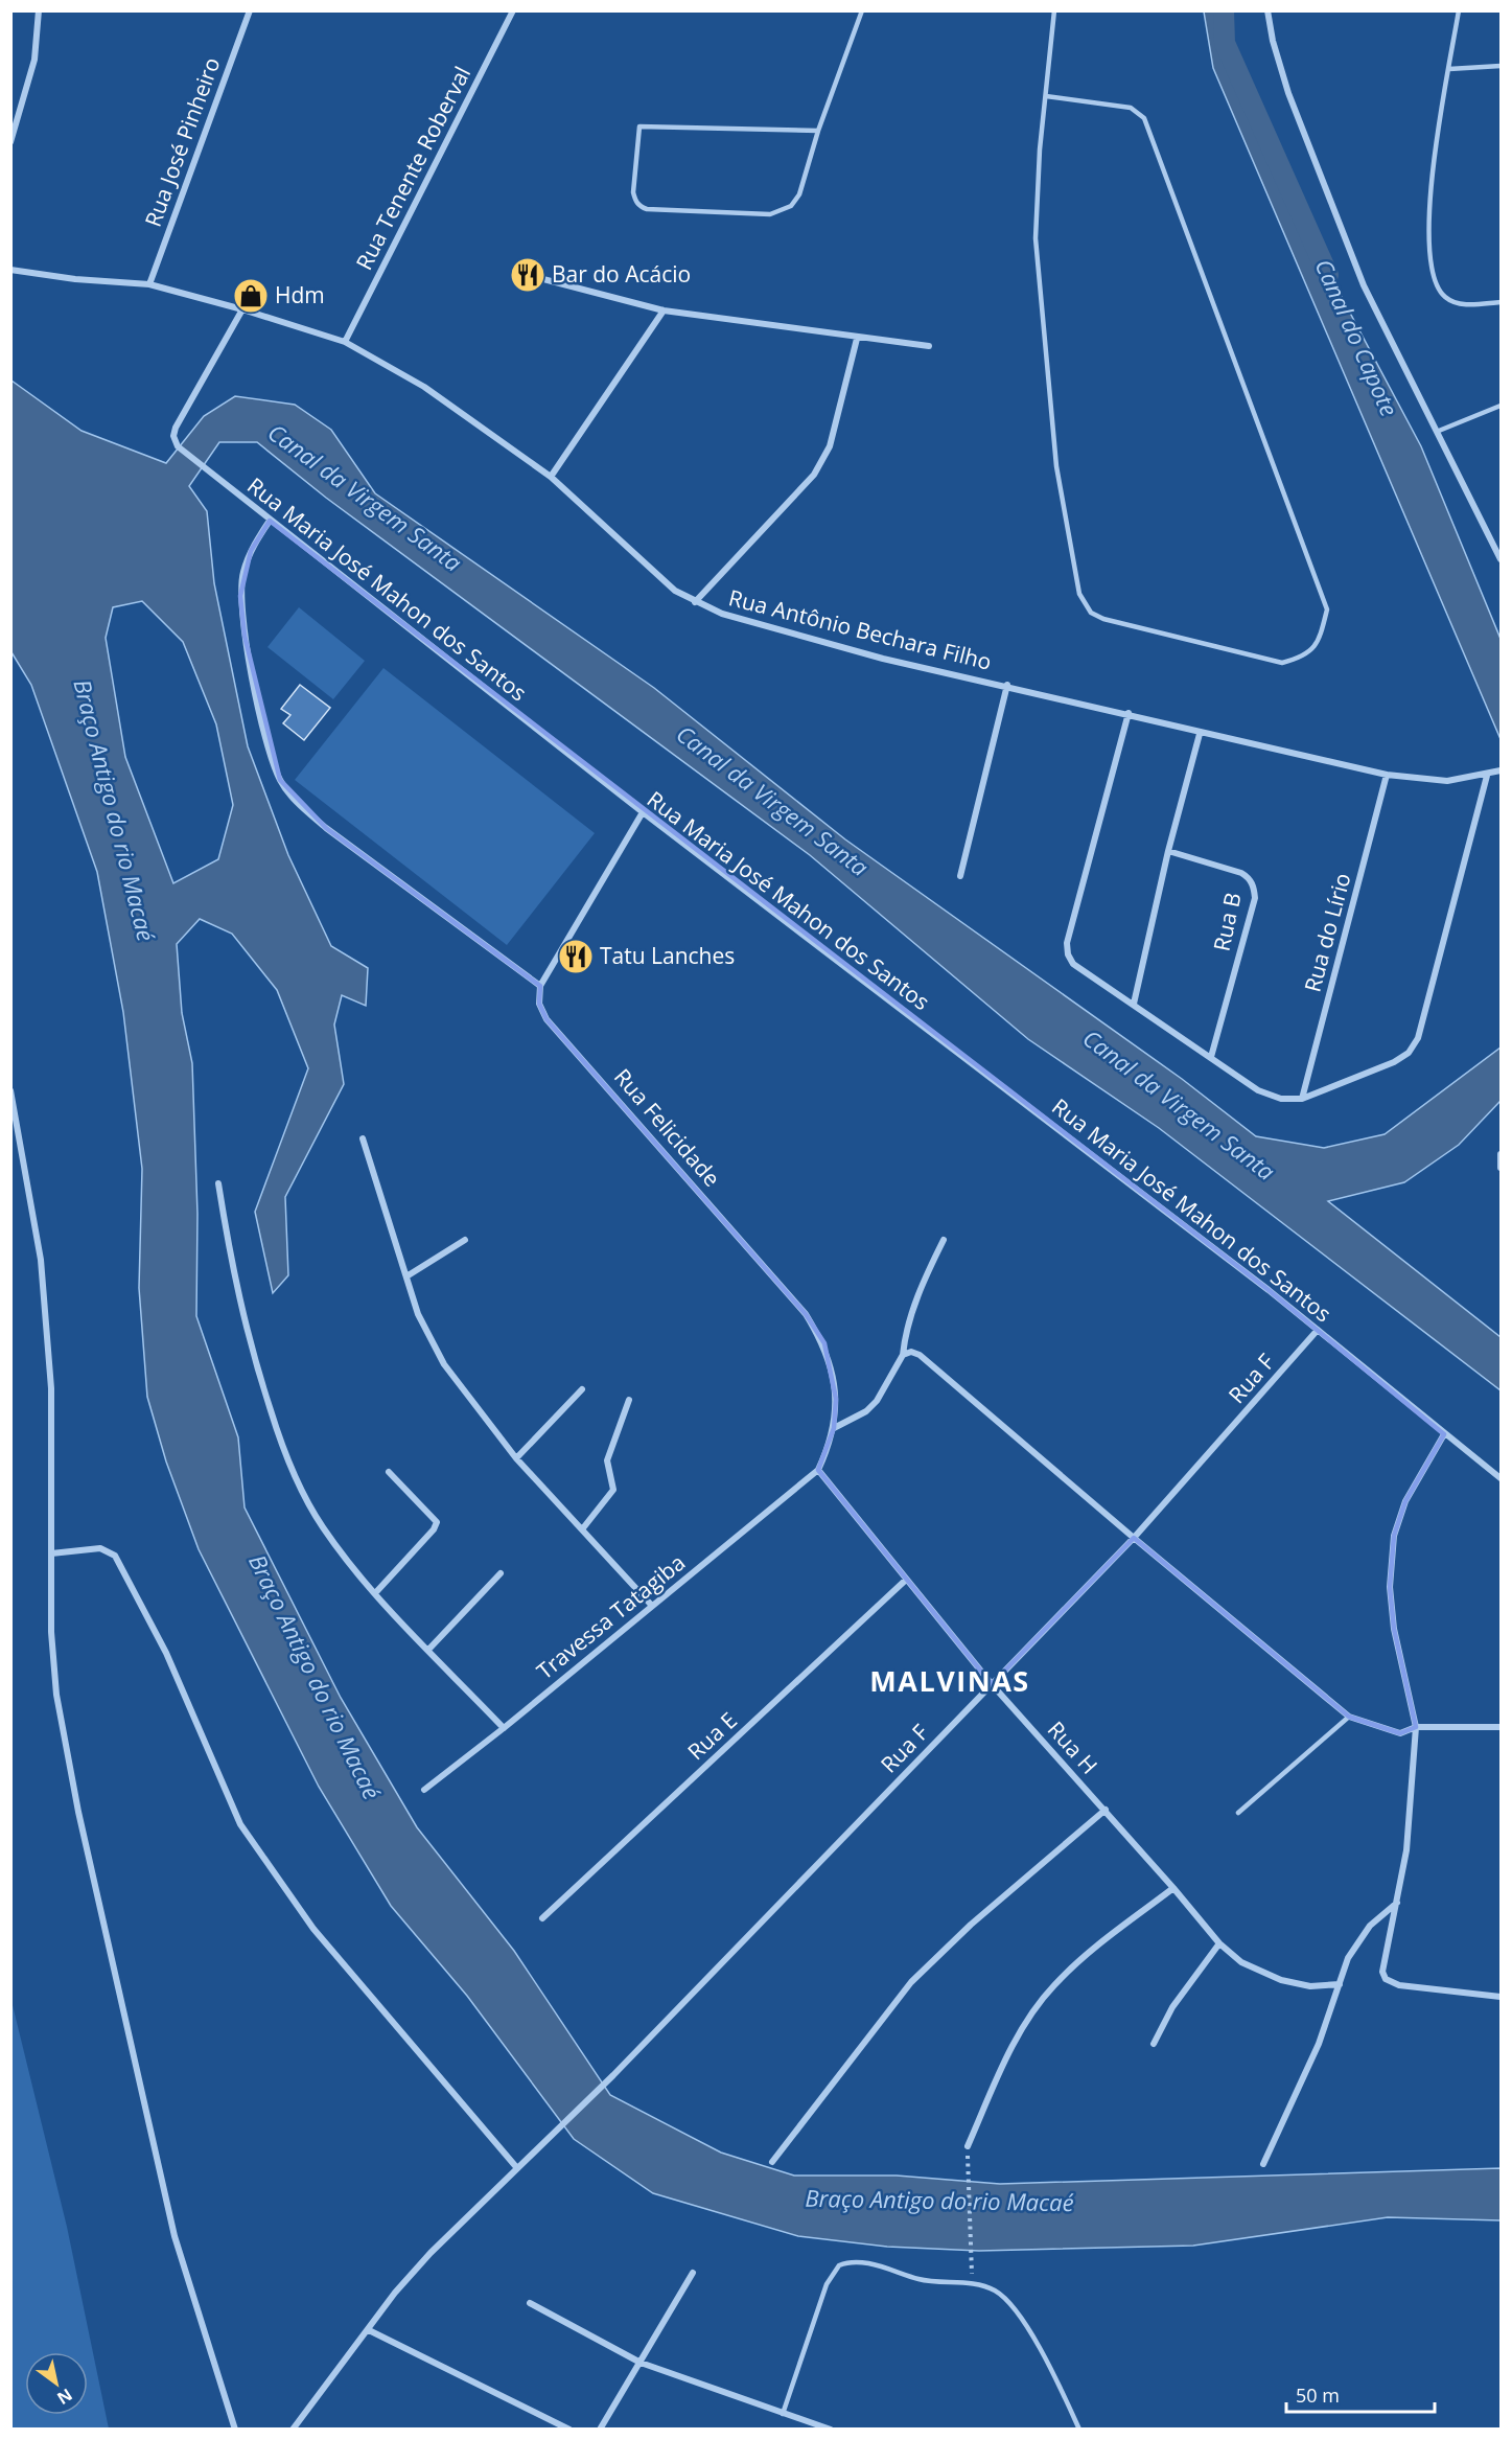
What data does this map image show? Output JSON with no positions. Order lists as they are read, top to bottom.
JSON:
{
  "streets": {
    "street": [
      "Rua José Pinheiro",
      "Rua Tenente Roberval",
      "Rua Maria José Mahon dos Santos",
      "Rua Antônio Bechara Filho",
      "Rua B",
      "Rua do Lírio",
      "Rua Felicidade",
      "Rua F",
      "Travessa Tatagiba",
      "Rua E",
      "Rua H"
    ]
  },
  "crossings": [
    ["Rua José Pinheiro", "Rua Antônio Bechara Filho"],
    ["Rua Tenente Roberval", "Rua Antônio Bechara Filho"],
    ["Rua Maria José Mahon dos Santos", "Rua Antônio Bechara Filho"],
    ["Rua Maria José Mahon dos Santos", "Rua F"],
    ["Rua Antônio Bechara Filho", "Rua do Lírio"],
    ["Rua Felicidade", "Travessa Tatagiba"],
    ["Rua Felicidade", "Rua H"],
    ["Rua F", "Rua H"],
    ["Travessa Tatagiba", "Rua H"],
    ["Rua E", "Rua H"]
  ],
  "districts": ["MALVINAS"],
  "water": ["Canal do Capote", "Canal da Virgem Santa", "Braço Antigo do rio Macaé"],
  "places": {
    "restaurant": ["Bar do Acácio", "Tatu Lanches"],
    "shop": ["Hdm"]
  },
  "scale_bar": "50 m",
  "north": "bottom right"
}
